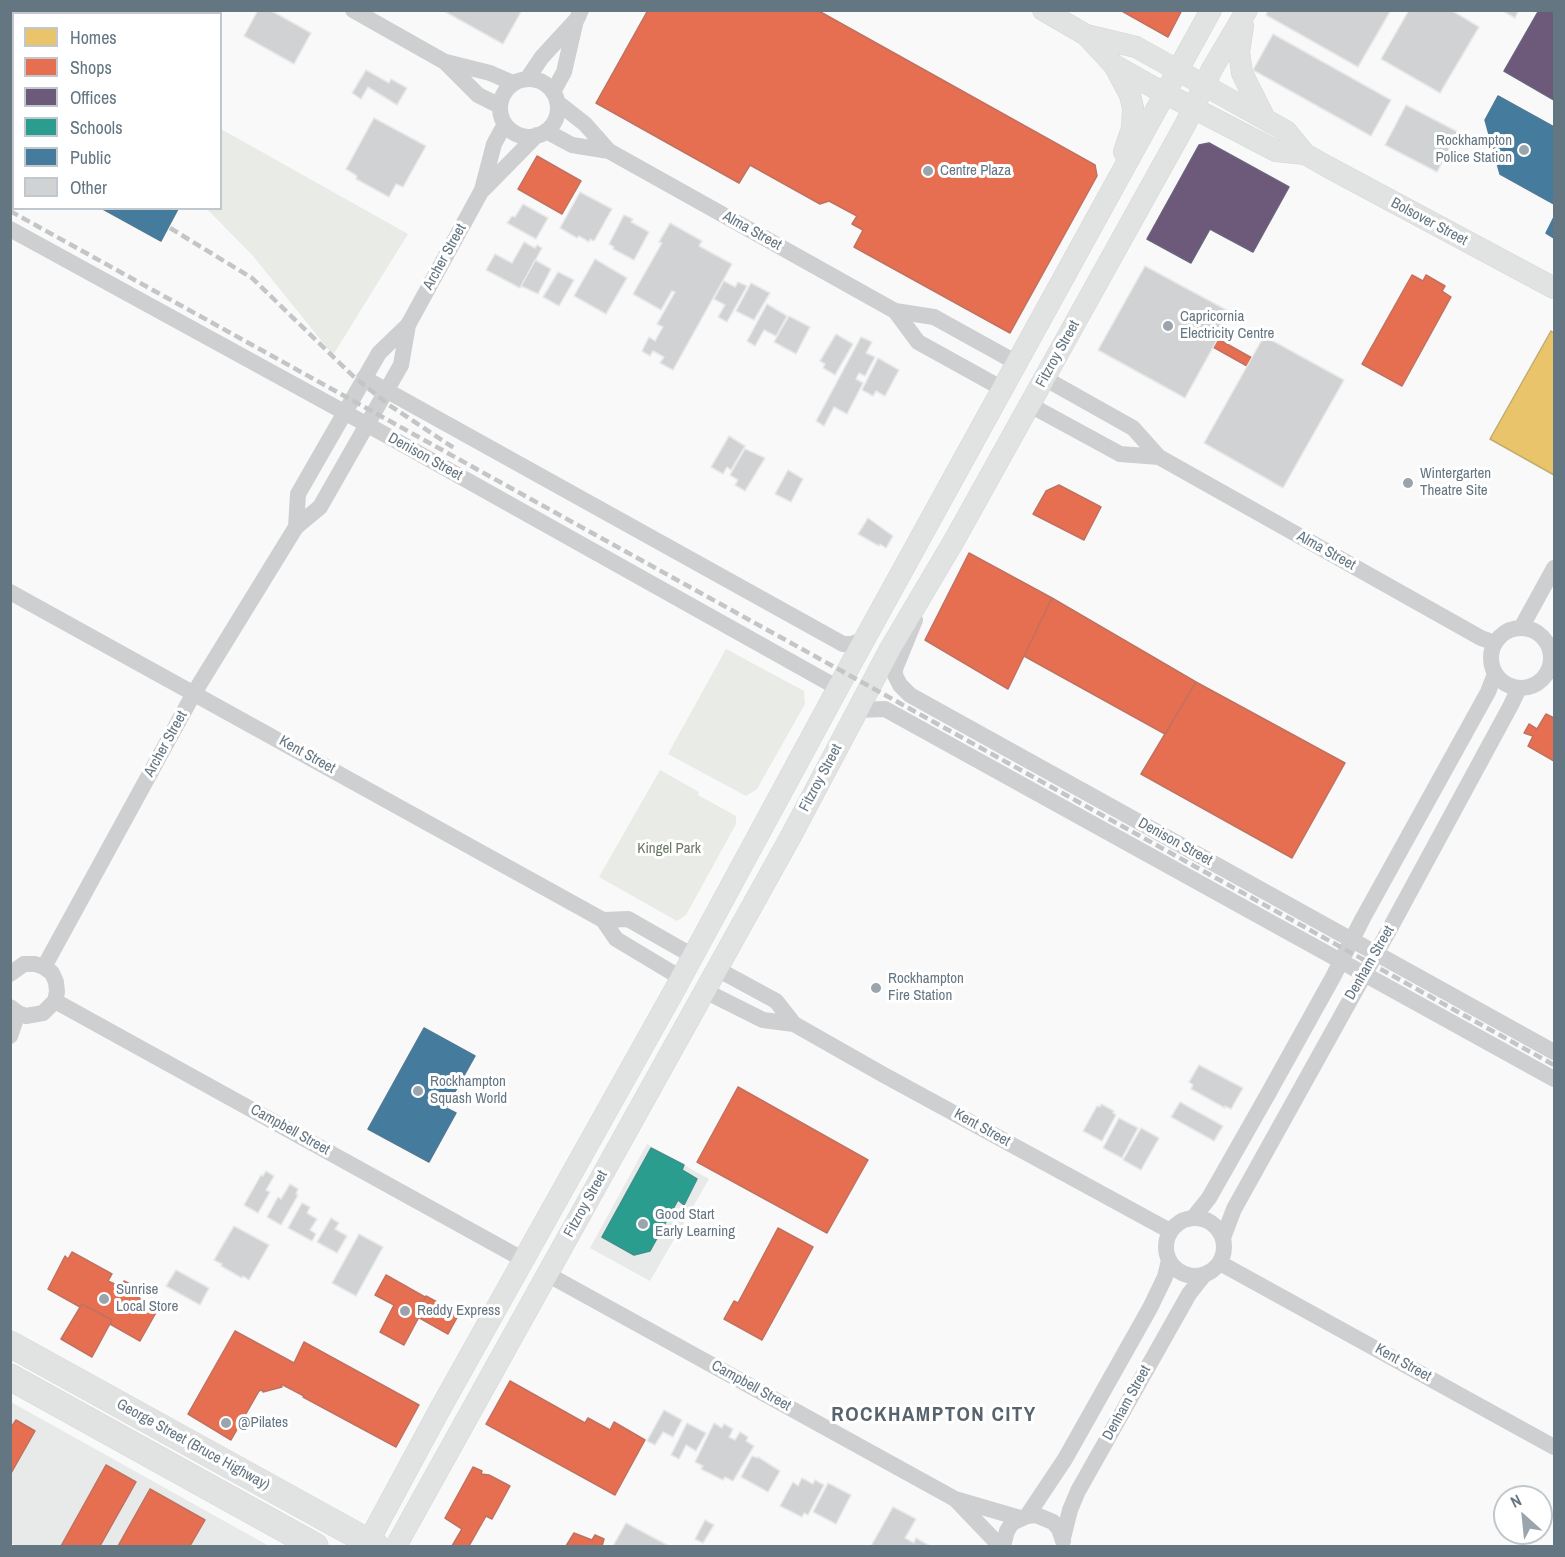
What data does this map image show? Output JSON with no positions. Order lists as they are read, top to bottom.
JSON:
{
  "streets": {
    "highway": ["George Street (Bruce Highway)"],
    "main road": [
      "Bolsover Street",
      "Alma Street",
      "Fitzroy Street",
      "Kent Street"
    ],
    "street": [
      "Archer Street",
      "Denison Street",
      "Denham Street",
      "Campbell Street"
    ]
  },
  "crossings": [
    ["Bolsover Street", "Fitzroy Street"],
    ["Alma Street", "Archer Street"],
    ["Alma Street", "Fitzroy Street"],
    ["Alma Street", "Denham Street"],
    ["Archer Street", "Denison Street"],
    ["Archer Street", "Kent Street"],
    ["Fitzroy Street", "Denison Street"],
    ["Fitzroy Street", "Kent Street"],
    ["Fitzroy Street", "Campbell Street"],
    ["Fitzroy Street", "George Street (Bruce Highway)"],
    ["Denison Street", "Denham Street"],
    ["Kent Street", "Denham Street"],
    ["Denham Street", "Campbell Street"]
  ],
  "districts": ["ROCKHAMPTON CITY"],
  "parks": ["Kingel Park"],
  "places": [
    "Rockhampton Police Station",
    "Centre Plaza",
    "Capricornia Electricity Centre",
    "Wintergarten Theatre Site",
    "Rockhampton Fire Station",
    "Rockhampton Squash World",
    "Good Start Early Learning",
    "Sunrise Local Store",
    "Reddy Express",
    "@Pilates"
  ],
  "legend": [
    "Homes",
    "Shops",
    "Offices",
    "Schools",
    "Public",
    "Other"
  ],
  "north": "top left"
}
